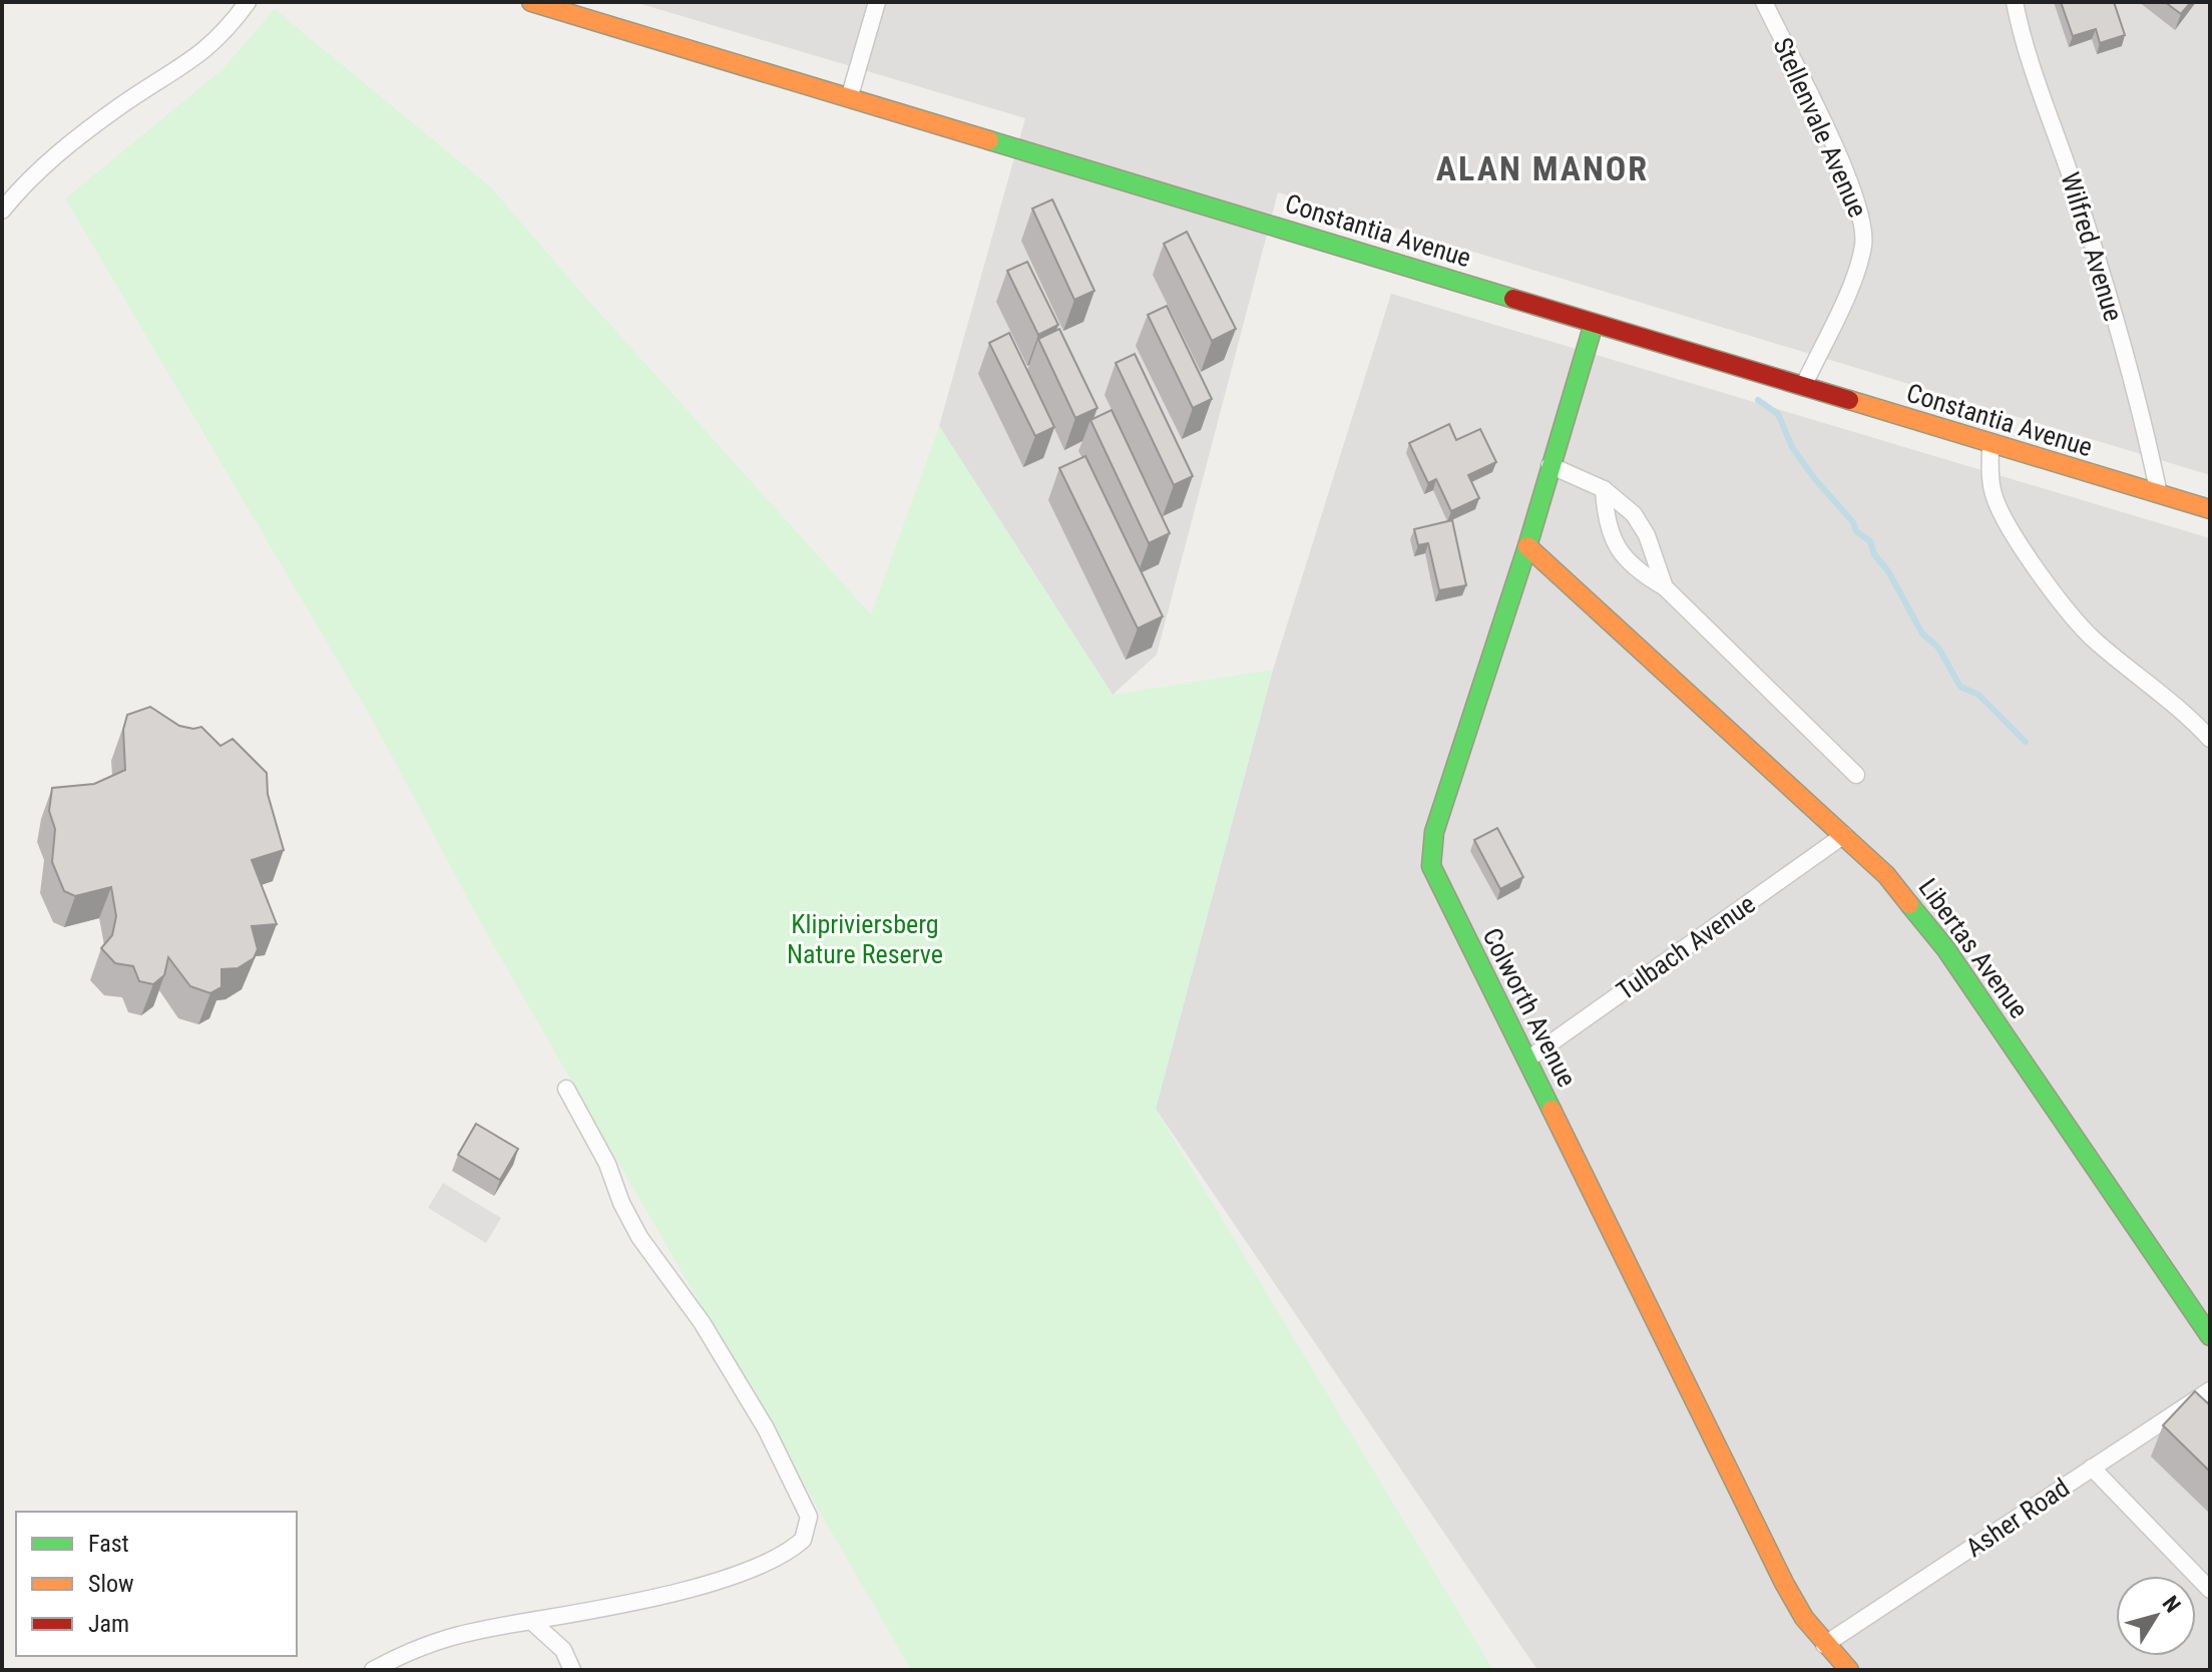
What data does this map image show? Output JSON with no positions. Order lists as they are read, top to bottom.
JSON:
{
  "streets": {
    "street": [
      "Stellenvale Avenue",
      "Constantia Avenue",
      "Wilfred Avenue",
      "Tulbach Avenue",
      "Libertas Avenue",
      "Colworth Avenue",
      "Asher Road"
    ]
  },
  "crossings": [
    ["Stellenvale Avenue", "Constantia Avenue"],
    ["Constantia Avenue", "Wilfred Avenue"],
    ["Constantia Avenue", "Colworth Avenue"],
    ["Tulbach Avenue", "Libertas Avenue"],
    ["Tulbach Avenue", "Colworth Avenue"],
    ["Libertas Avenue", "Colworth Avenue"],
    ["Colworth Avenue", "Asher Road"]
  ],
  "districts": ["ALAN MANOR"],
  "parks": ["Klipriviersberg Nature Reserve"],
  "legend": ["Fast", "Slow", "Jam"],
  "north": "top right"
}
